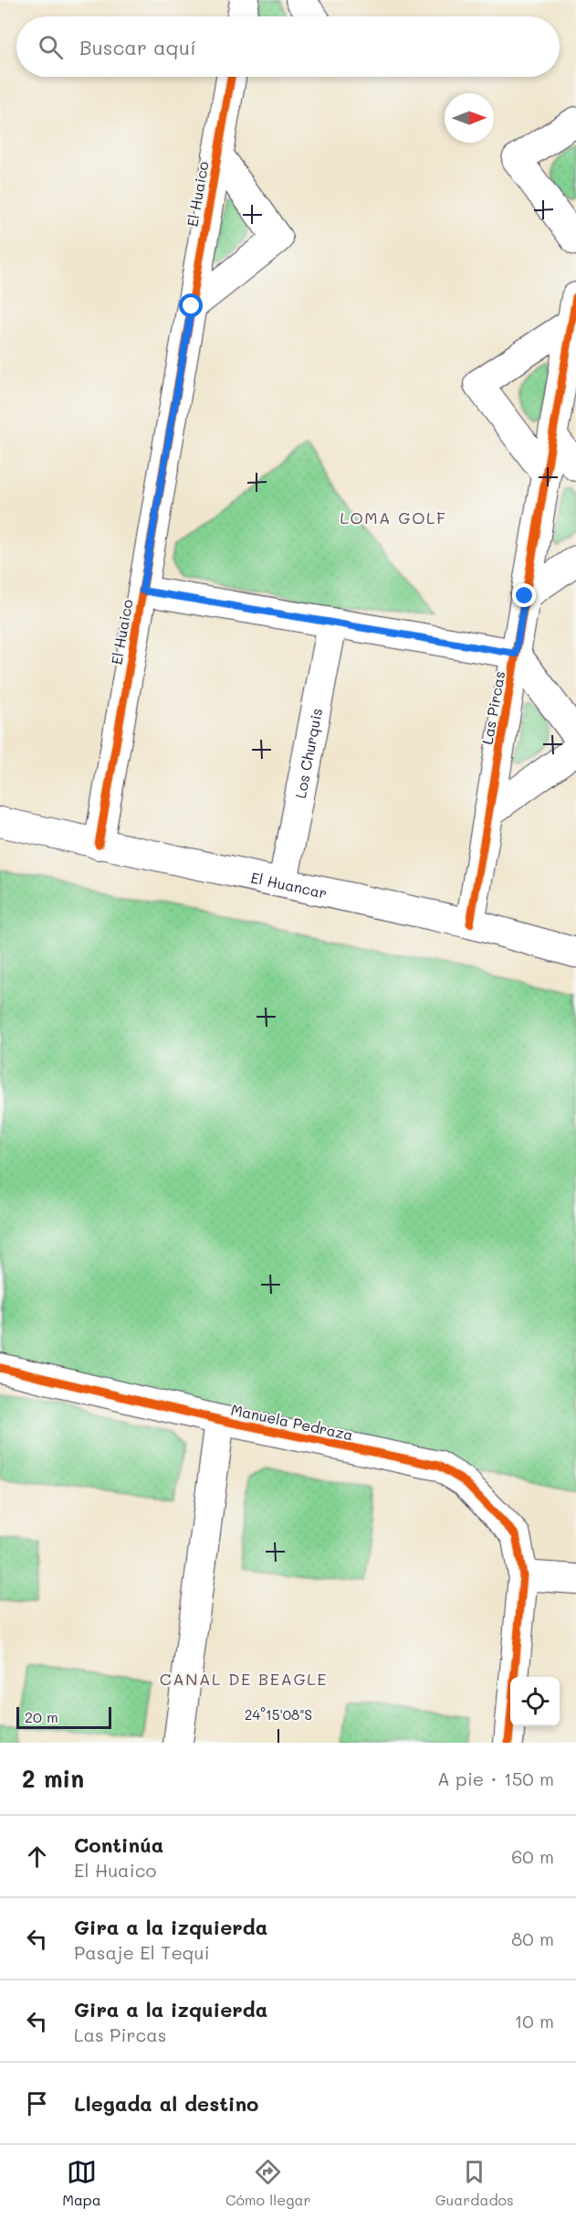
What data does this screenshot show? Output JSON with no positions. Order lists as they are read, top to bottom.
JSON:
{
  "streets": {
    "street": [
      "El Huaico",
      "Las Pircas",
      "Los Churquis",
      "El Huancar",
      "Manuela Pedraza"
    ]
  },
  "crossings": [
    ["El Huaico", "El Huancar"],
    ["Las Pircas", "El Huancar"],
    ["Los Churquis", "El Huancar"]
  ],
  "districts": ["LOMA GOLF", "CANAL DE BEAGLE"],
  "scale_bar": "20 m",
  "north": "right",
  "page": {
    "search": "Buscar aquí",
    "scale": "20 m",
    "heading": ["2 min", "A pie · 150 m"],
    "list": [
      ["Continúa", "El Huaico", "60 m"],
      ["Gira a la izquierda", "Pasaje El Tequi", "80 m"],
      ["Gira a la izquierda", "Las Pircas", "10 m"],
      "Llegada al destino"
    ],
    "nav": ["Mapa", "Cómo llegar", "Guardados"]
  },
  "coordinates": ["24°15'08\"S"]
}
